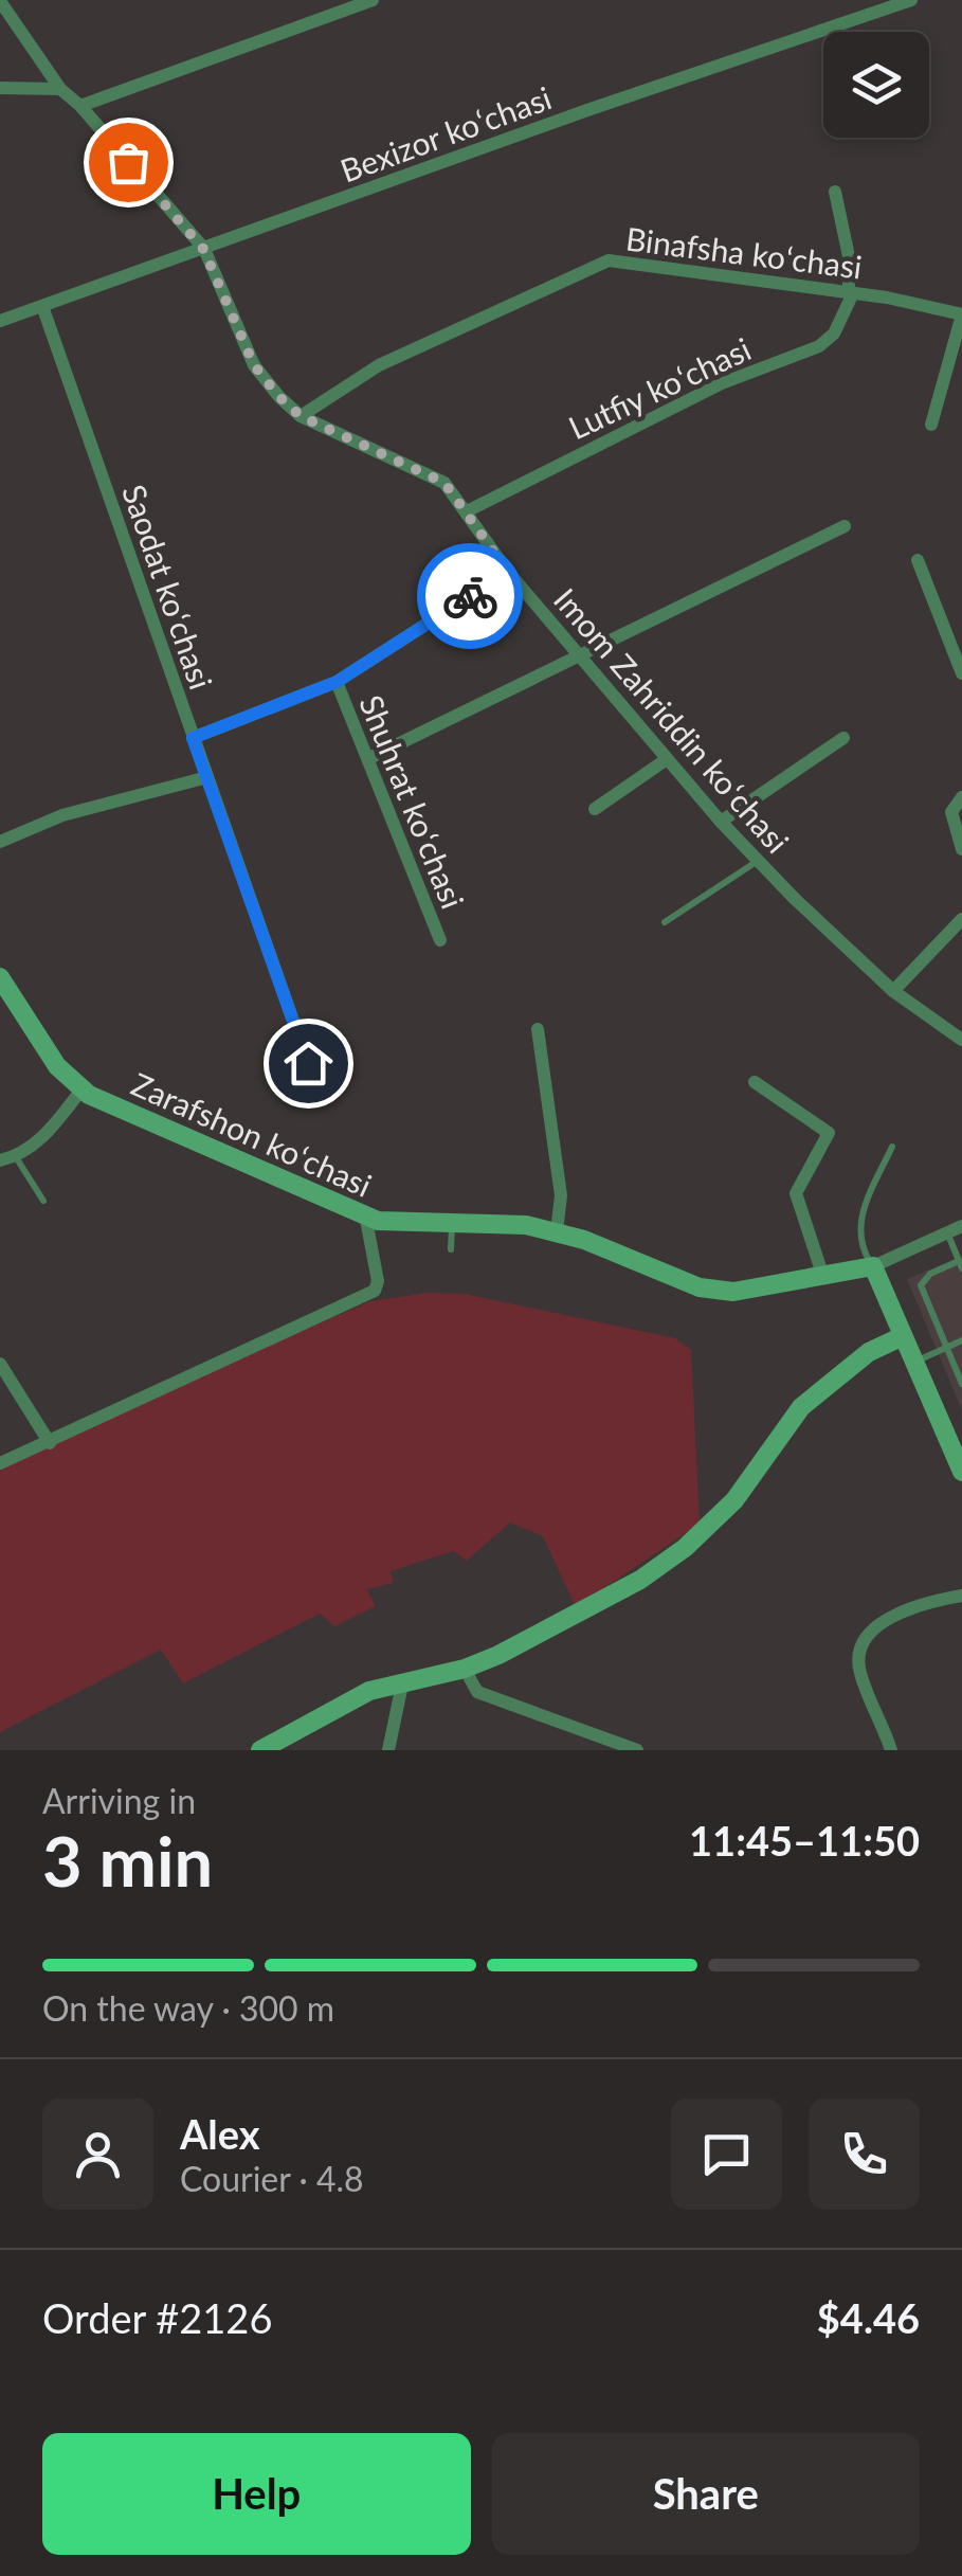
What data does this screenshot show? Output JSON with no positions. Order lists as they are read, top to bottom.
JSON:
{
  "streets": {
    "main road": ["Zarafshon koʻchasi"],
    "street": [
      "Bexizor koʻchasi",
      "Binafsha koʻchasi",
      "Lutfiy koʻchasi",
      "Saodat koʻchasi",
      "Imom Zahriddin koʻchasi",
      "Shuhrat koʻchasi"
    ]
  },
  "crossings": [
    ["Bexizor koʻchasi", "Saodat koʻchasi"],
    ["Bexizor koʻchasi", "Imom Zahriddin koʻchasi"],
    ["Binafsha koʻchasi", "Lutfiy koʻchasi"],
    ["Binafsha koʻchasi", "Imom Zahriddin koʻchasi"],
    ["Lutfiy koʻchasi", "Imom Zahriddin koʻchasi"]
  ],
  "page": {
    "heading": ["3 min", "Arriving in", "11:45–11:50"],
    "panel": [
      "Alex",
      "Courier · 4.8",
      "Order #2126",
      "$4.46"
    ],
    "bar": "On the way · 300 m",
    "buttons": ["Help", "Share"]
  }
}
